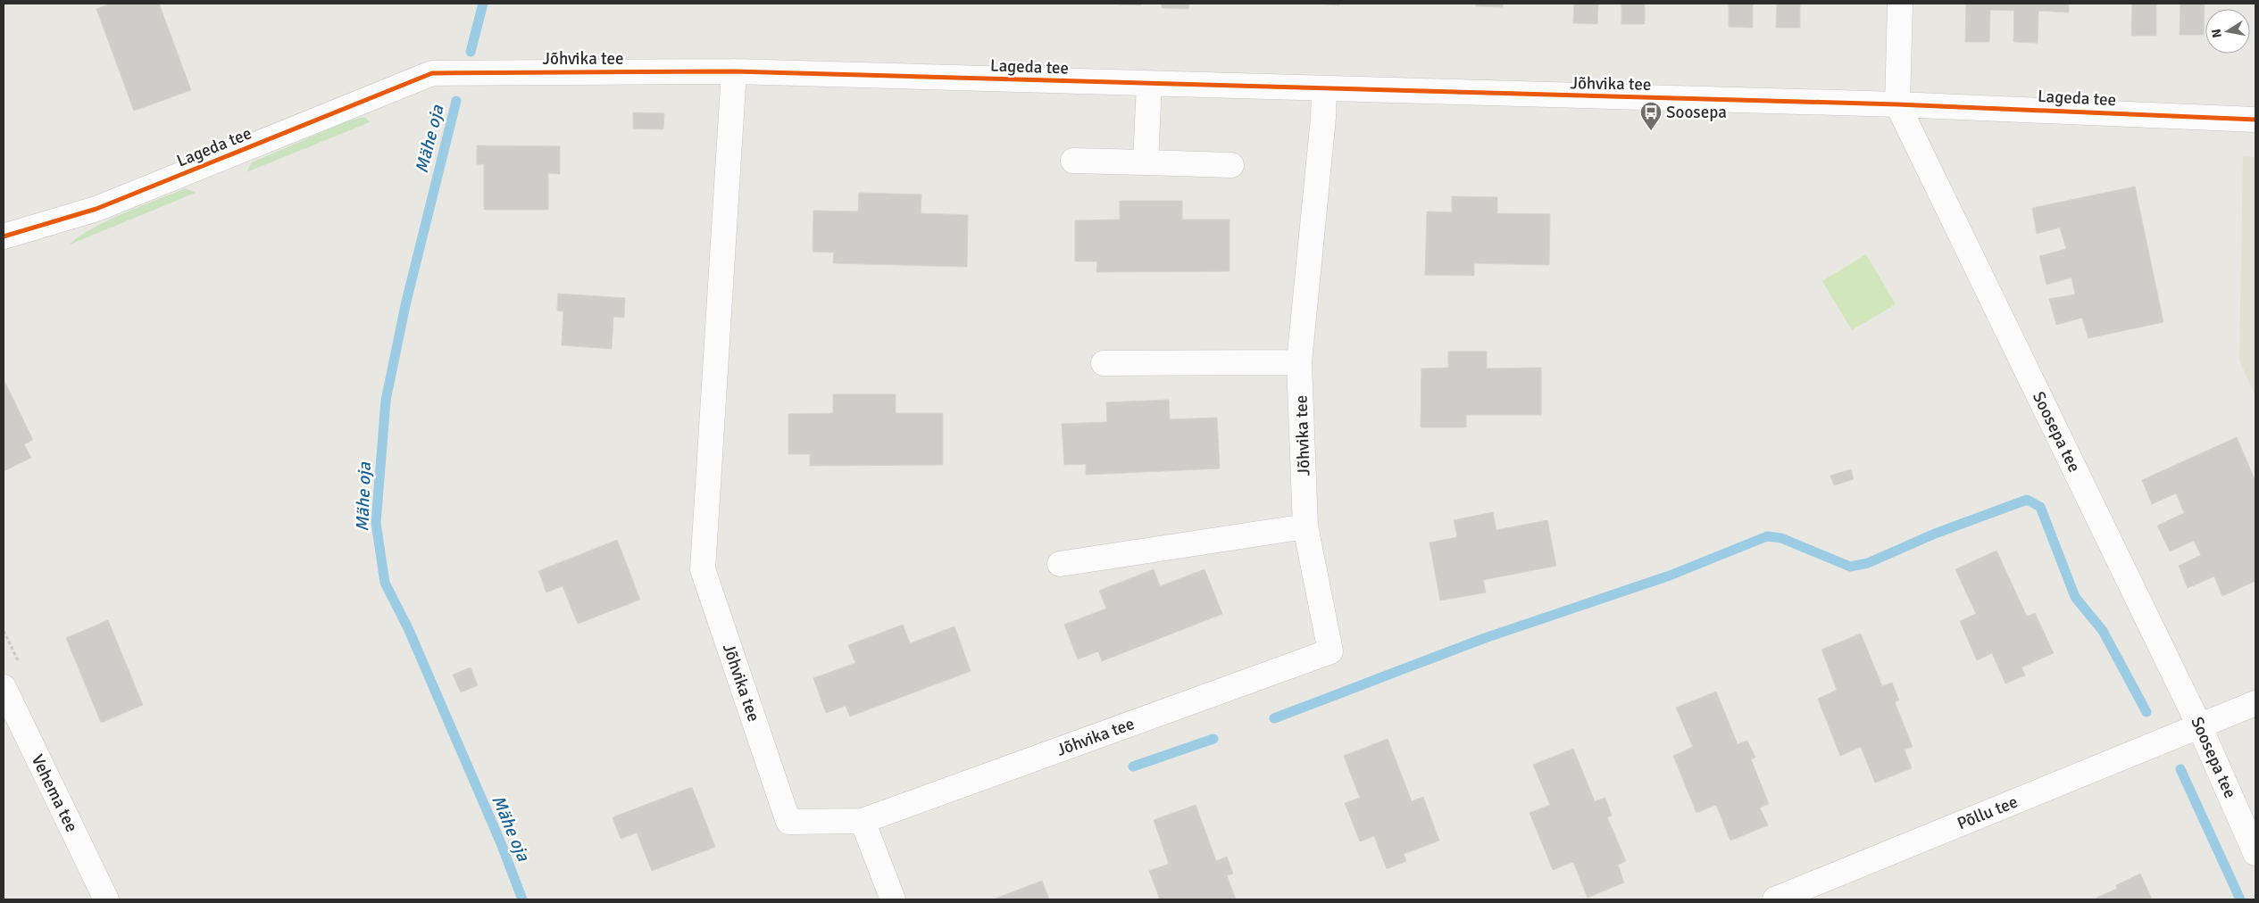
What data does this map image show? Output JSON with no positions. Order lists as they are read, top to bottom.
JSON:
{
  "streets": {
    "street": [
      "Jõhvika tee",
      "Lageda tee",
      "Soosepa tee",
      "Vehema tee",
      "Põllu tee"
    ]
  },
  "crossings": [
    ["Jõhvika tee", "Lageda tee"],
    ["Jõhvika tee", "Soosepa tee"],
    ["Lageda tee", "Soosepa tee"],
    ["Soosepa tee", "Põllu tee"]
  ],
  "water": ["Mähe oja"],
  "places": {
    "bus stop": ["Soosepa"]
  },
  "north": "left"
}
